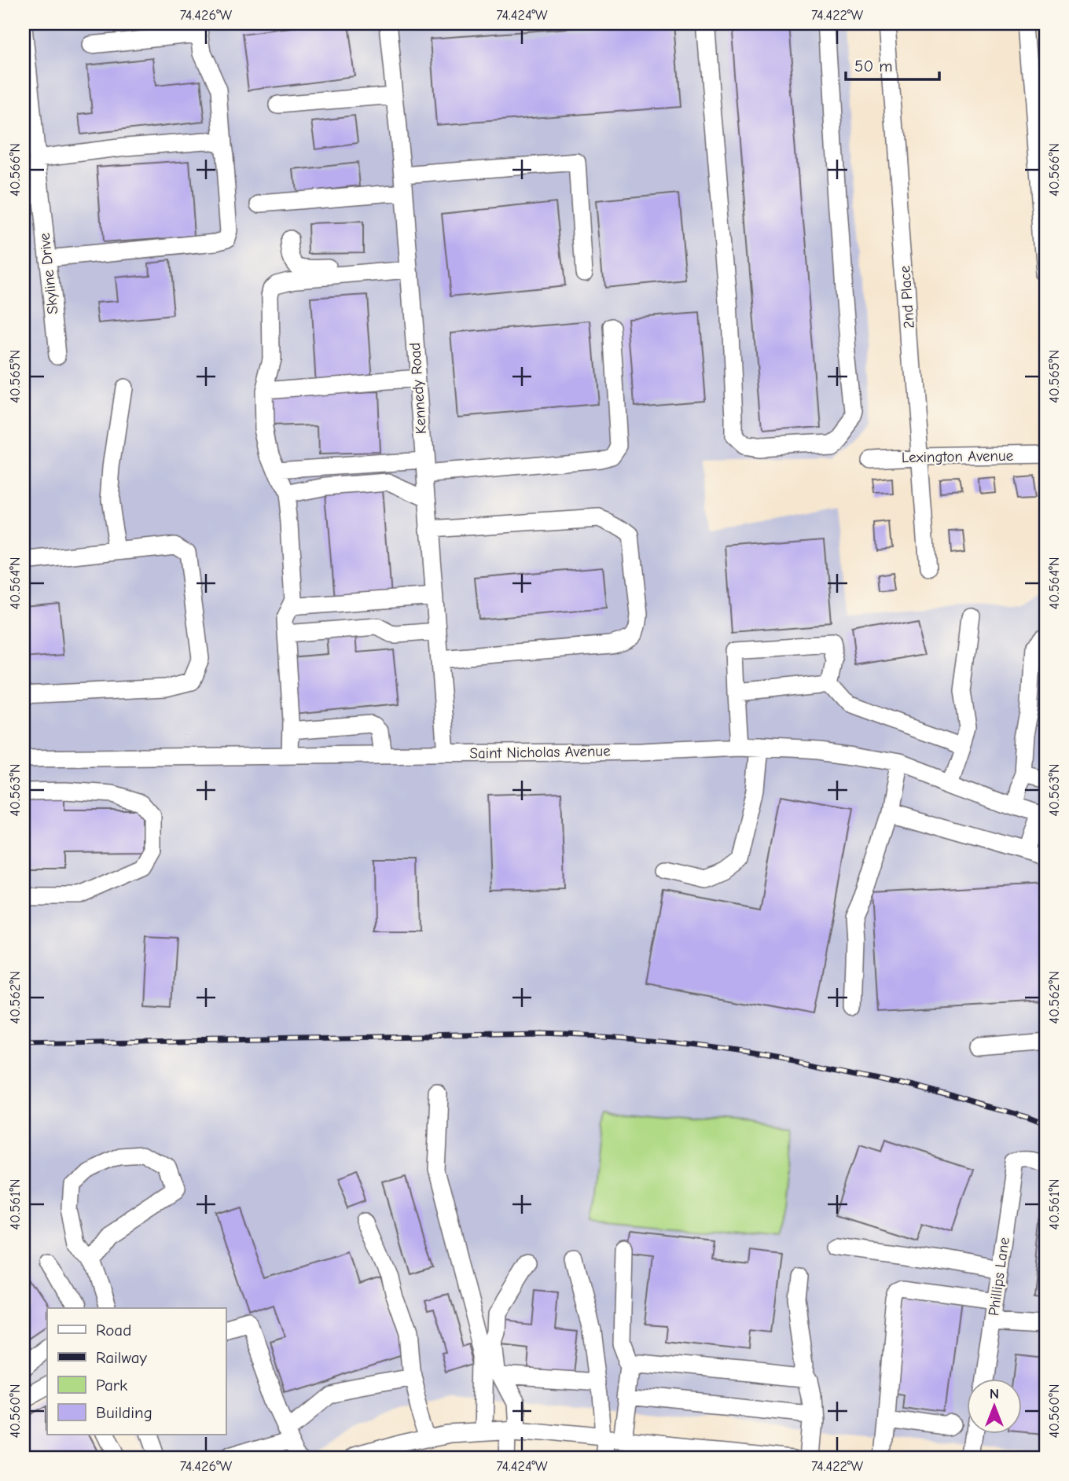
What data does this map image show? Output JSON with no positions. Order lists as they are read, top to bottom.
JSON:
{
  "streets": {
    "street": [
      "Skyline Drive",
      "2nd Place",
      "Kennedy Road",
      "Lexington Avenue",
      "Saint Nicholas Avenue",
      "Phillips Lane"
    ]
  },
  "crossings": [
    ["2nd Place", "Lexington Avenue"],
    ["Kennedy Road", "Saint Nicholas Avenue"]
  ],
  "legend": [
    "Road",
    "Railway",
    "Park",
    "Building"
  ],
  "scale_bar": "50 m",
  "north": "top",
  "coordinates": [
    "74.426°W",
    "74.424°W",
    "74.422°W",
    "40.566°N",
    "40.565°N",
    "40.564°N",
    "40.563°N",
    "40.562°N",
    "40.561°N",
    "40.560°N"
  ]
}
